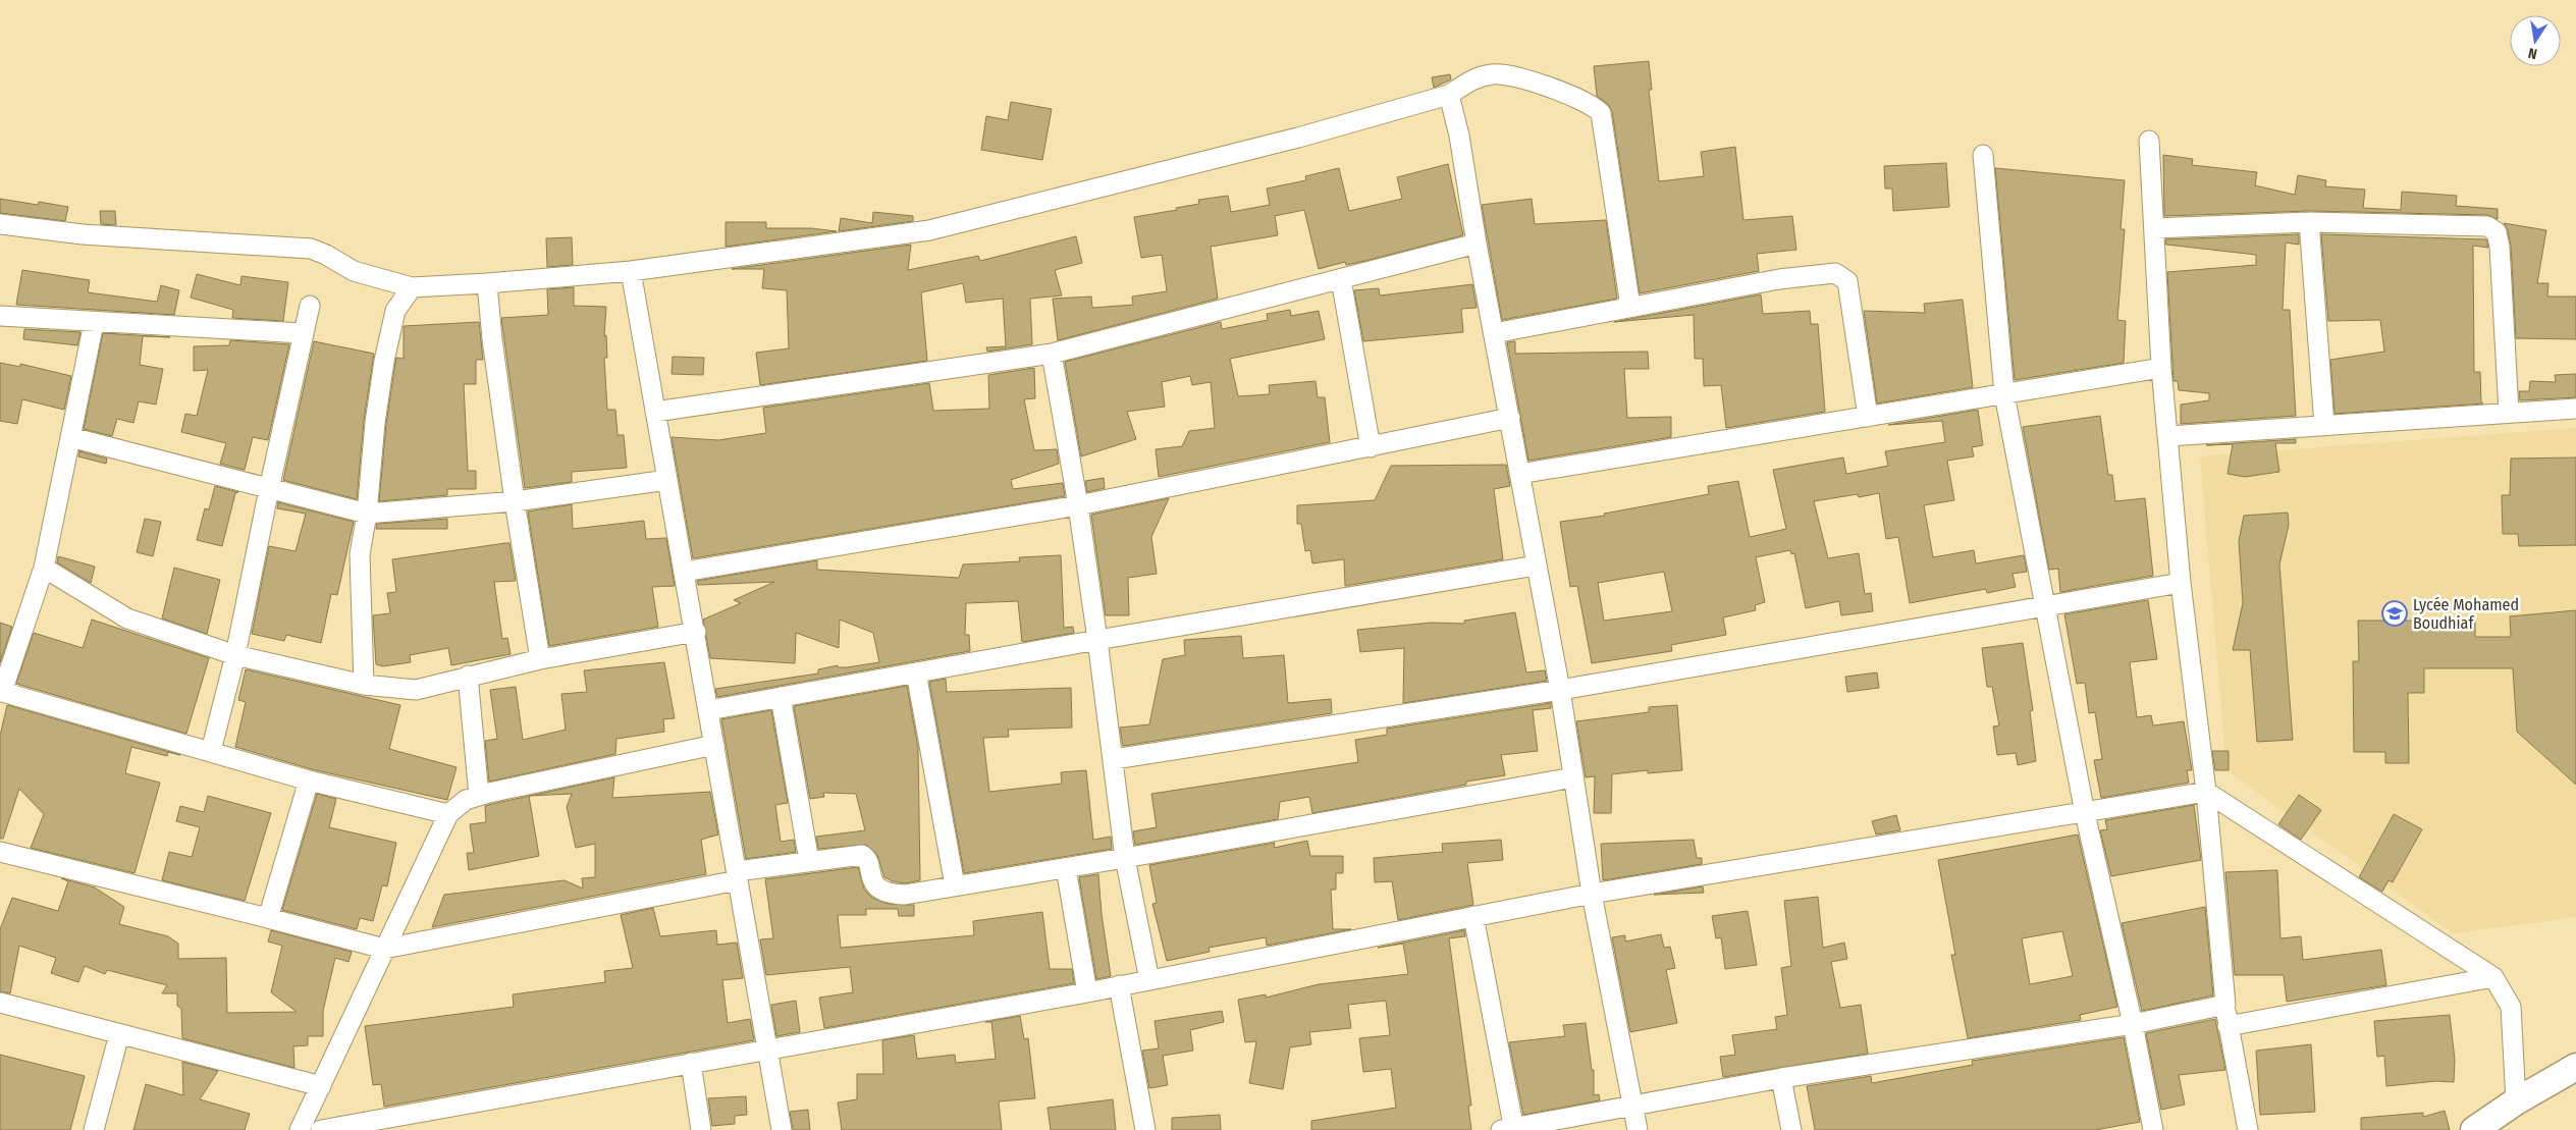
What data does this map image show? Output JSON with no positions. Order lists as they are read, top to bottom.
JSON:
{
  "places": {
    "school or university": ["Lycée Mohamed Boudhiaf"]
  },
  "north": "bottom"
}
